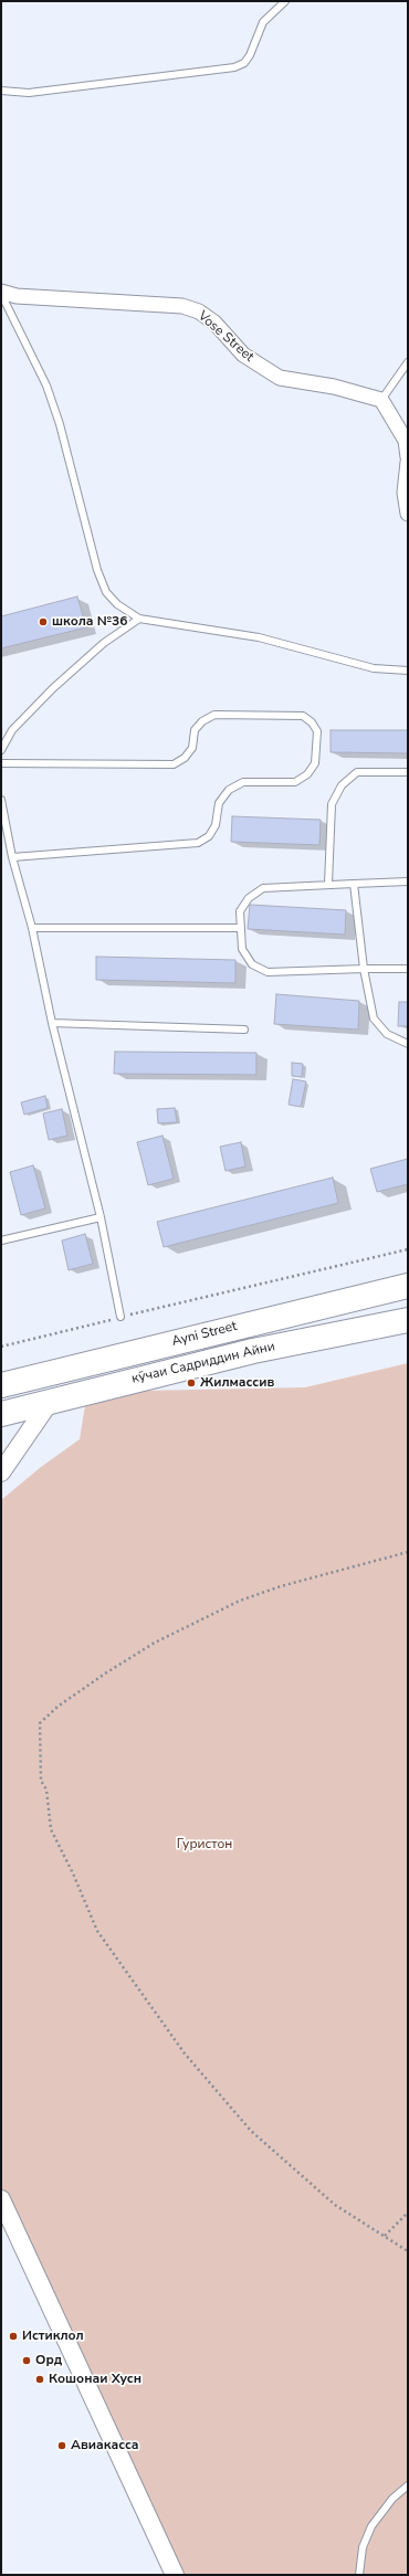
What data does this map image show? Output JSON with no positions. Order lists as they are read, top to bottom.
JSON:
{
  "streets": {
    "highway": ["Ayni Street", "кӯчаи Садриддин Айни"],
    "street": ["Vose Street"]
  },
  "parks": ["Гуристон"],
  "places": [
    "школа №36",
    "Жилмассив",
    "Истиклол",
    "Орд",
    "Кошонаи Хусн",
    "Авиакасса"
  ]
}
